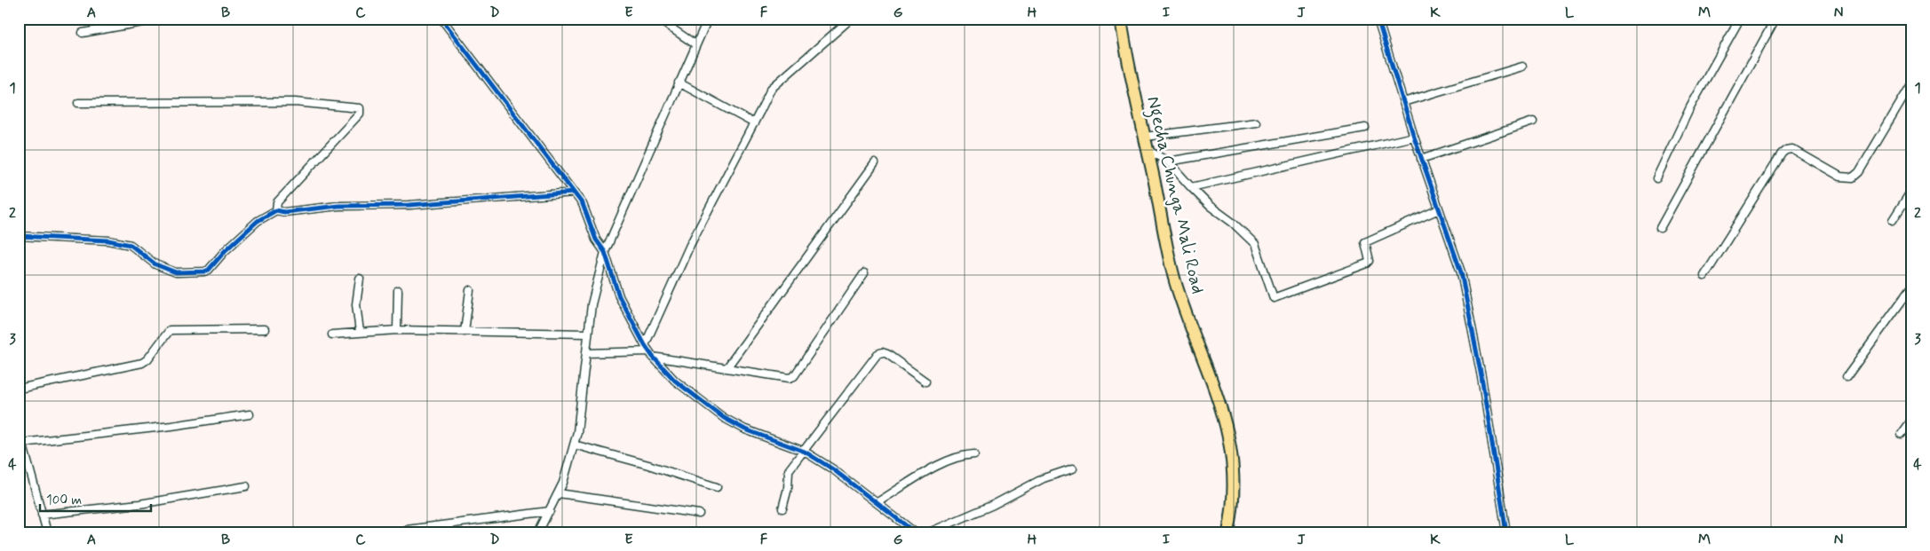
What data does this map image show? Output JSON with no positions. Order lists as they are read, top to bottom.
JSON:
{
  "streets": {
    "main road": ["Ngecha Chunga Mali Road"]
  },
  "scale_bar": "100 m",
  "grid": {
    "columns": [
      "A",
      "B",
      "C",
      "D",
      "E",
      "F",
      "G",
      "H",
      "I",
      "J",
      "K",
      "L",
      "M",
      "N"
    ],
    "rows": [
      "1",
      "2",
      "3",
      "4"
    ]
  }
}
